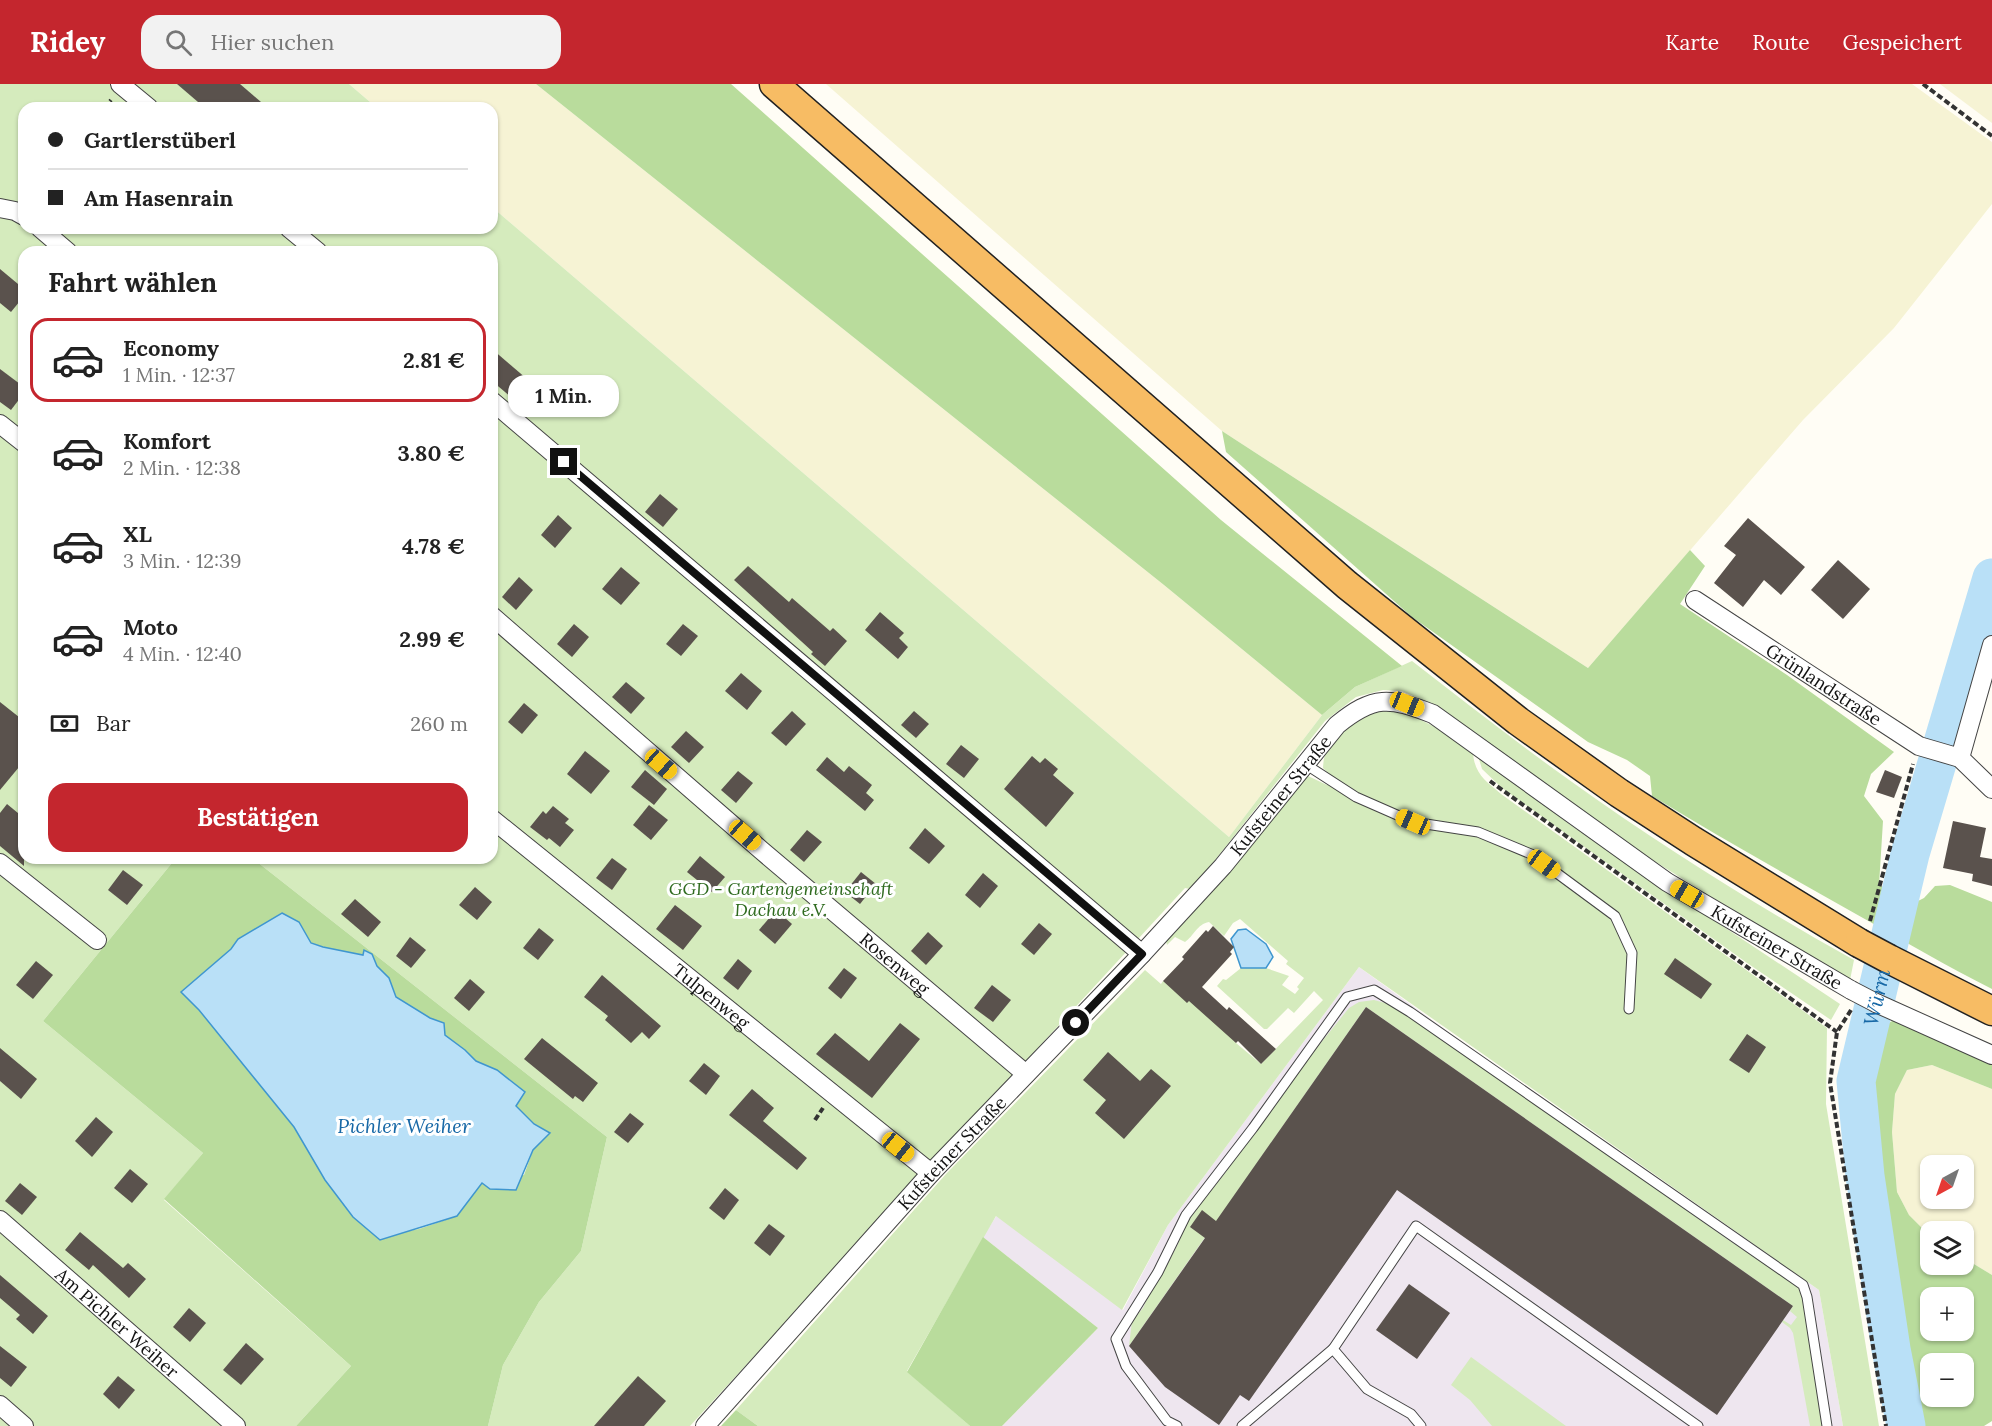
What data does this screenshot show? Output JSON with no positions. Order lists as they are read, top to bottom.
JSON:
{
  "streets": {
    "street": [
      "Grünlandstraße",
      "Kufsteiner Straße",
      "Rosenweg",
      "Tulpenweg",
      "Am Pichler Weiher"
    ]
  },
  "crossings": [
    ["Kufsteiner Straße", "Rosenweg"],
    ["Kufsteiner Straße", "Tulpenweg"]
  ],
  "water": ["Würm", "Pichler Weiher"],
  "parks": ["GGD - Gartengemeinschaft Dachau e.V."],
  "north": "bottom left",
  "page": {
    "header": "Ridey",
    "search": "Hier suchen",
    "nav": ["Karte", "Route", "Gespeichert"],
    "banner": ["Gartlerstüberl", "Am Hasenrain"],
    "heading": "Fahrt wählen",
    "list": [
      {
        "name": "Economy",
        "note": "1 Min. · 12:37",
        "value": "2.81 €"
      },
      {
        "name": "Komfort",
        "note": "2 Min. · 12:38",
        "value": "3.80 €"
      },
      {
        "name": "XL",
        "note": "3 Min. · 12:39",
        "value": "4.78 €"
      },
      {
        "name": "Moto",
        "note": "4 Min. · 12:40",
        "value": "2.99 €"
      }
    ],
    "bubble": "1 Min.",
    "pay": ["Bar", "260 m"],
    "buttons": "Bestätigen",
    "map_buttons": ["+", "−"]
  }
}
